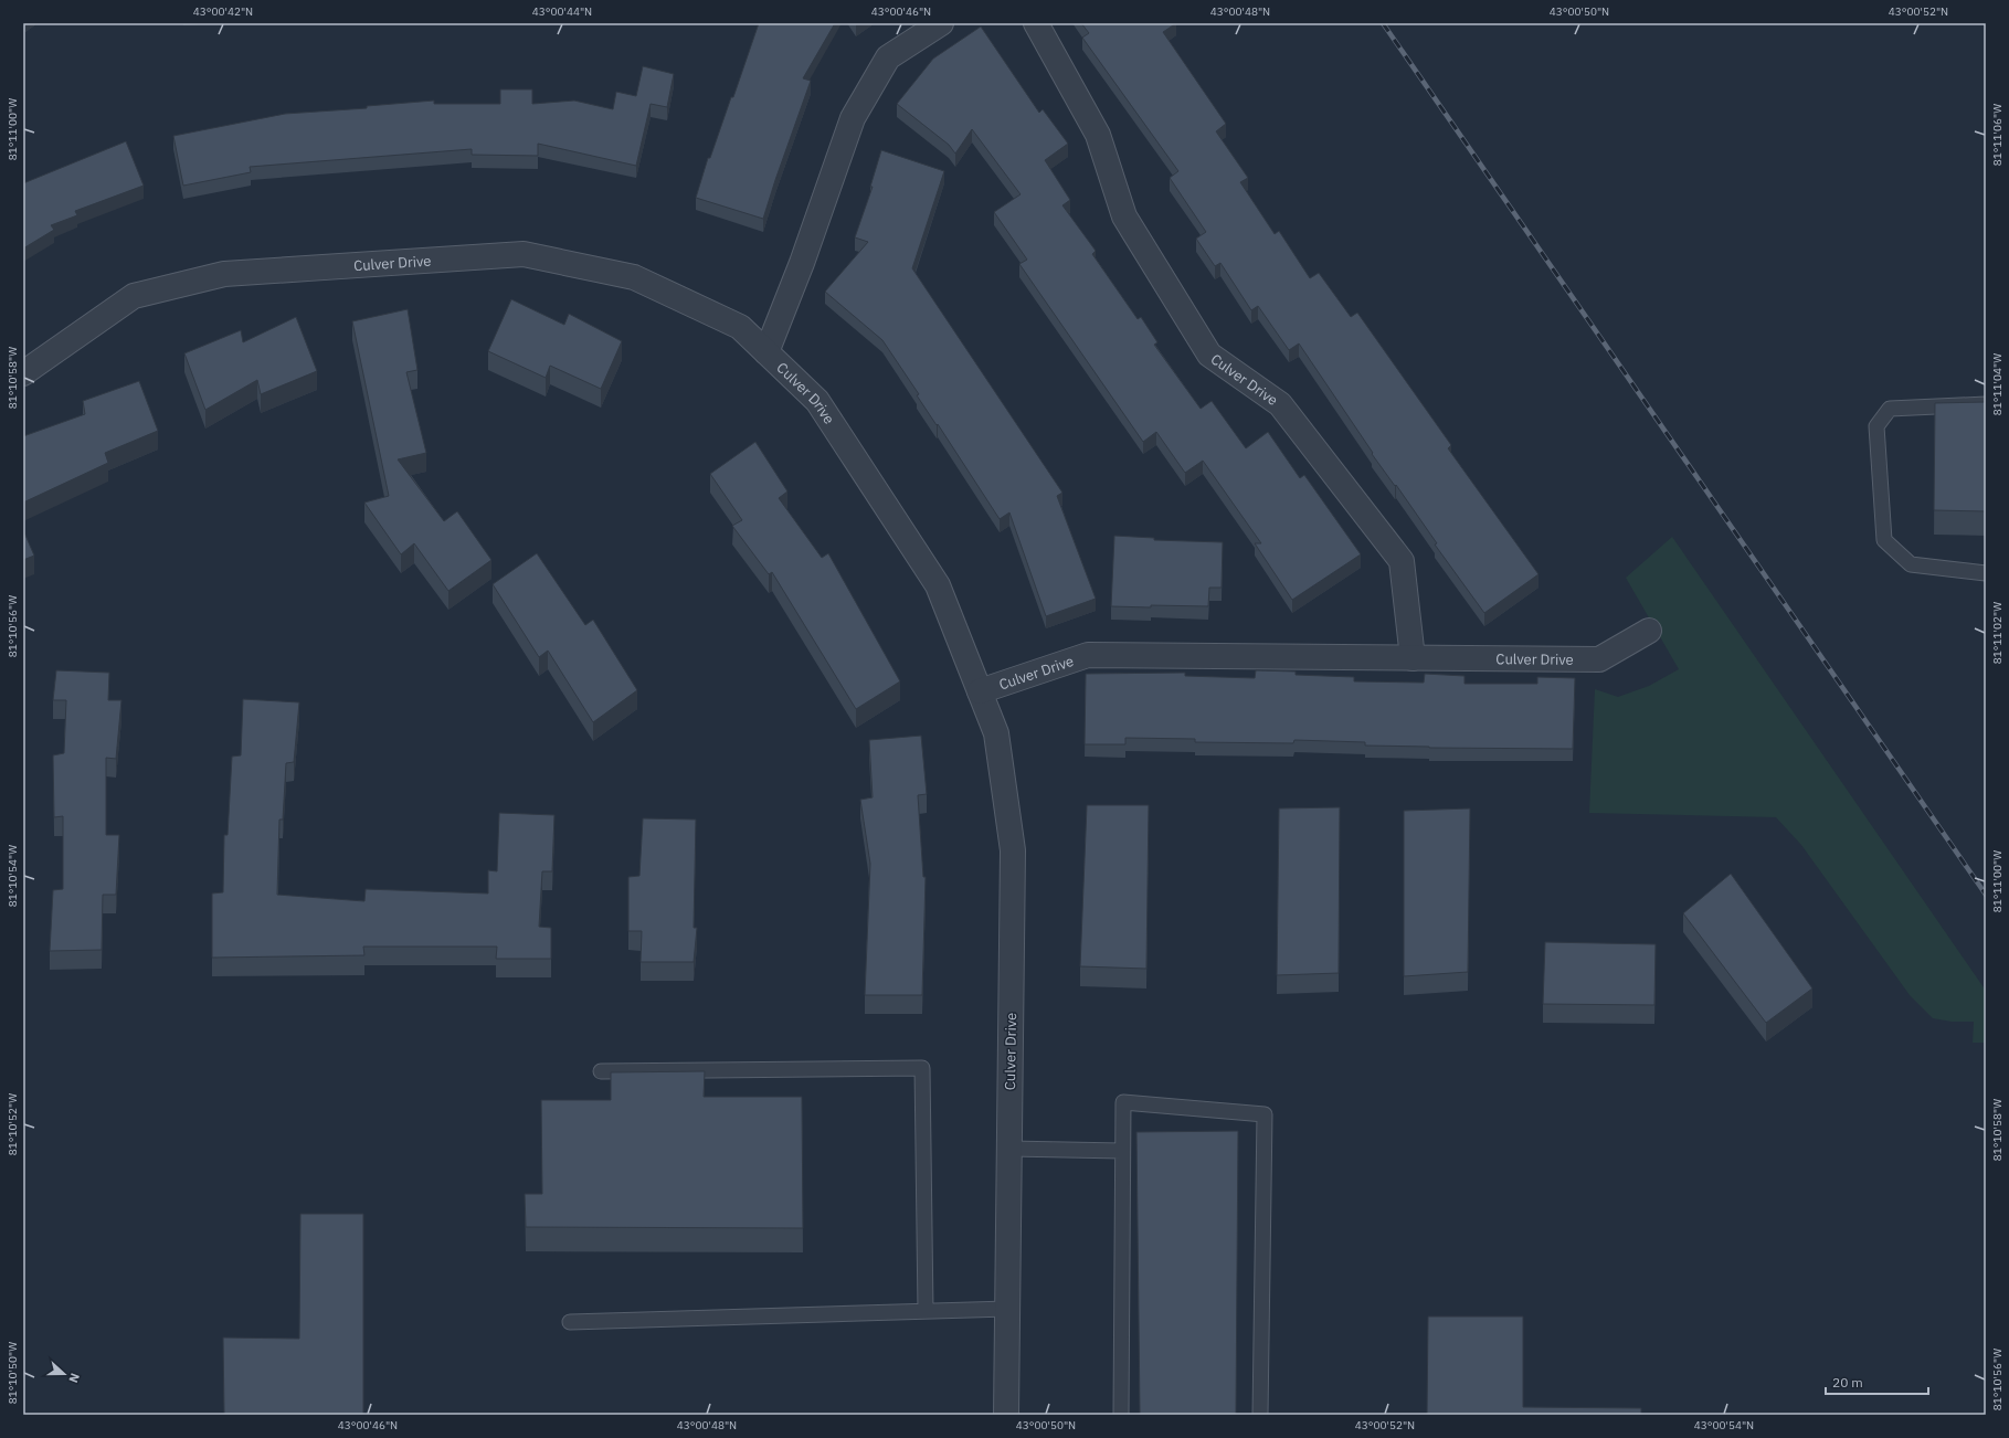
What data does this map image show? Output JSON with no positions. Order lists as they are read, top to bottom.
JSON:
{
  "streets": {
    "street": ["Culver Drive"]
  },
  "scale_bar": "20 m",
  "north": "right",
  "coordinates": [
    "43°00'42\"N",
    "43°00'44\"N",
    "43°00'46\"N",
    "43°00'48\"N",
    "43°00'50\"N",
    "43°00'52\"N",
    "81°11'00\"W",
    "81°11'06\"W",
    "81°10'58\"W",
    "81°11'04\"W",
    "81°10'56\"W",
    "81°11'02\"W",
    "81°10'54\"W",
    "81°10'52\"W",
    "81°10'50\"W",
    "43°00'54\"N"
  ]
}
